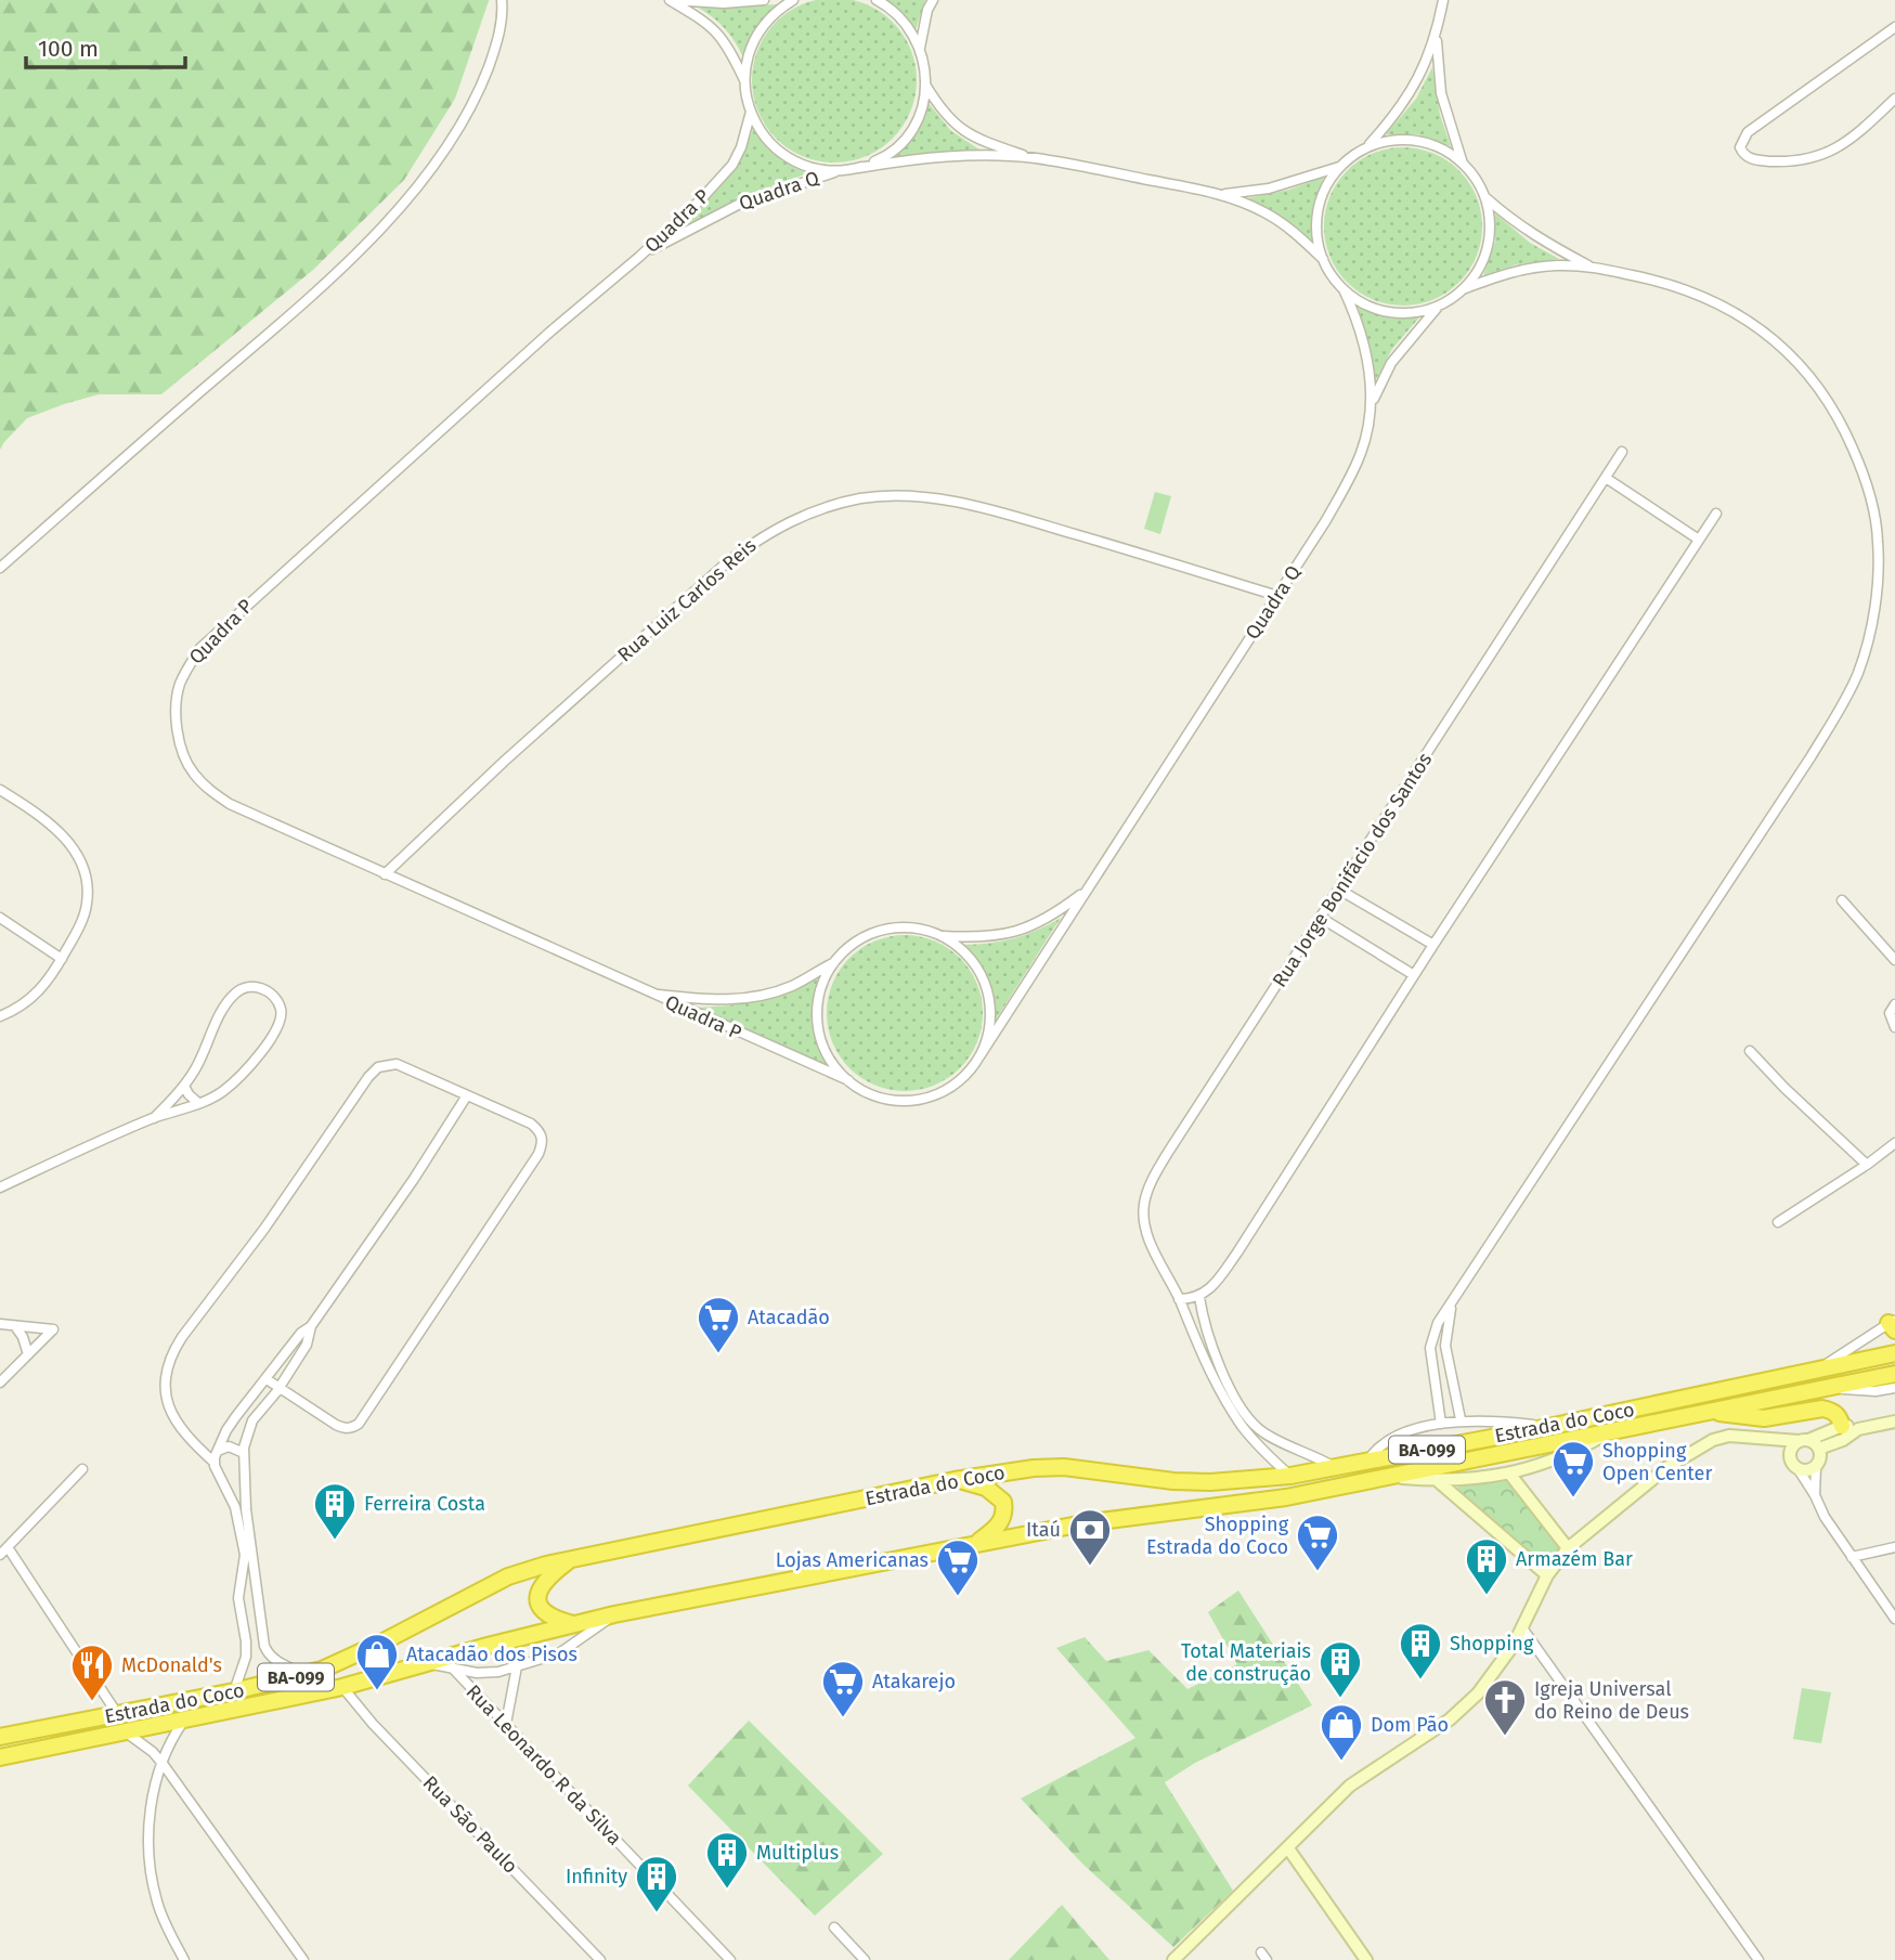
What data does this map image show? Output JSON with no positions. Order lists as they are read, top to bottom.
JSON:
{
  "streets": {
    "highway": ["Estrada do Coco", "BA-099"],
    "street": [
      "Quadra Q",
      "Quadra P",
      "Rua Luiz Carlos Reis",
      "Rua Jorge Bonifácio dos Santos",
      "Rua Leonardo R da Silva",
      "Rua São Paulo"
    ]
  },
  "crossings": [
    ["Quadra Q", "Quadra P"],
    ["Quadra Q", "Rua Luiz Carlos Reis"],
    ["Quadra P", "Rua Luiz Carlos Reis"],
    ["Estrada do Coco", "Rua São Paulo"]
  ],
  "places": {
    "supermarket": [
      "Atacadão",
      "Shopping Open Center",
      "Shopping Estrada do Coco",
      "Lojas Americanas",
      "Atakarejo"
    ],
    "building": [
      "Ferreira Costa",
      "Armazém Bar",
      "Shopping",
      "Total Materiais de construção",
      "Multiplus",
      "Infinity"
    ],
    "bank": ["Itaú"],
    "shop": ["Atacadão dos Pisos", "Dom Pão"],
    "restaurant": ["McDonald's"],
    "church": ["Igreja Universal do Reino de Deus"]
  },
  "scale_bar": "100 m"
}
